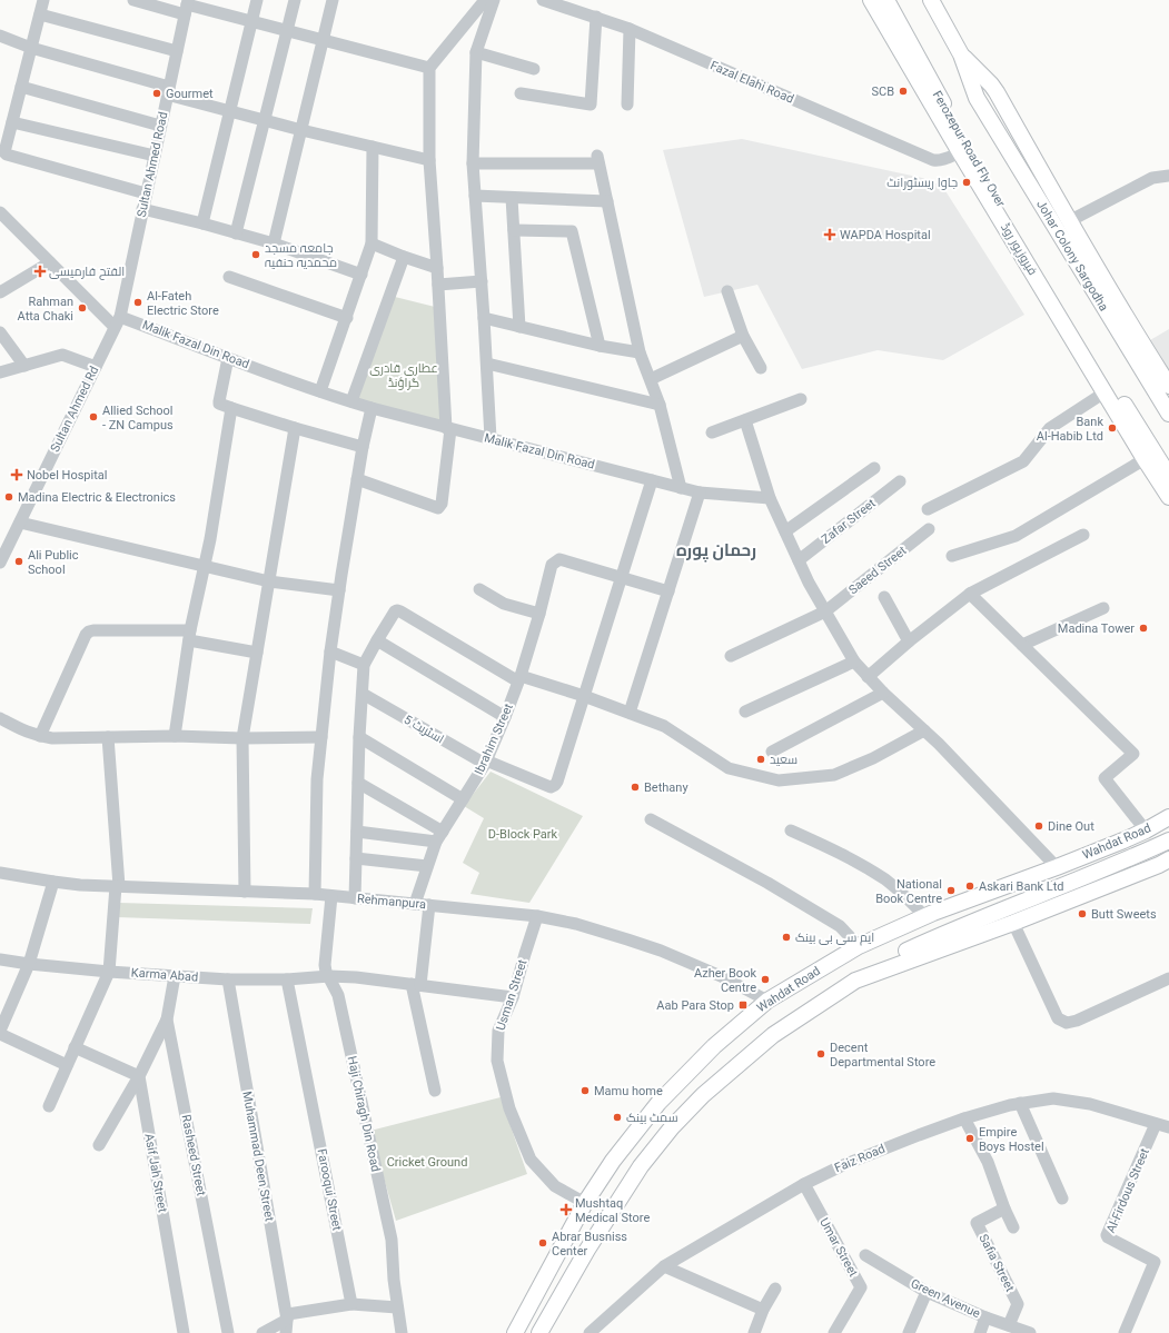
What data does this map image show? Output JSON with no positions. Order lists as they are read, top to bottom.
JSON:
{
  "streets": {
    "main road": [
      "Ferozepur Road Fly Over",
      "فیروزپور روڈ",
      "Johar Colony Sargodha",
      "Wahdat Road"
    ],
    "street": [
      "Fazal Elahi Road",
      "Sultan Ahmed Road",
      "Malik Fazal Din Road",
      "Sultan Ahmed Rd",
      "Zafar Street",
      "Saeed Street",
      "اسٹریٹ 5",
      "Ibrahim Street",
      "Rehmanpura",
      "Karma Abad",
      "Usman Street",
      "Haji Chiragh Din Road",
      "Rasheed Street",
      "Muhammad Deen Street",
      "Faiz Road",
      "Asif Jah Street",
      "Farooqui Street",
      "Al-Firdous Street",
      "Umar Street",
      "Safia Street",
      "Green Avenue"
    ]
  },
  "crossings": [
    ["Fazal Elahi Road", "فیروزپور روڈ"],
    ["Sultan Ahmed Road", "Malik Fazal Din Road"],
    ["Sultan Ahmed Road", "Sultan Ahmed Rd"],
    ["Malik Fazal Din Road", "Sultan Ahmed Rd"],
    ["اسٹریٹ 5", "Ibrahim Street"],
    ["Ibrahim Street", "Rehmanpura"],
    ["Wahdat Road", "Rehmanpura"],
    ["Wahdat Road", "Usman Street"],
    ["Rehmanpura", "Usman Street"],
    ["Rehmanpura", "Haji Chiragh Din Road"],
    ["Karma Abad", "Usman Street"],
    ["Karma Abad", "Haji Chiragh Din Road"],
    ["Karma Abad", "Rasheed Street"],
    ["Karma Abad", "Muhammad Deen Street"],
    ["Karma Abad", "Farooqui Street"],
    ["Faiz Road", "Al-Firdous Street"],
    ["Faiz Road", "Umar Street"],
    ["Safia Street", "Green Avenue"]
  ],
  "districts": ["رحمان پورہ"],
  "parks": ["عطاری قادری گراؤنڈ", "D-Block Park", "Cricket Ground"],
  "places": {
    "other": [
      "SCB",
      "Gourmet",
      "جاوا ریسٹورانٹ",
      "جامعہ مسجد محمدیہ حنفیہ",
      "Al-Fateh Electric Store",
      "Rahman Atta Chaki",
      "Allied School - ZN Campus",
      "Bank Al-Habib Ltd",
      "Madina Electric & Electronics",
      "Ali Public School",
      "Madina Tower",
      "سعید",
      "Bethany",
      "Dine Out",
      "Askari Bank Ltd",
      "National Book Centre",
      "Butt Sweets",
      "ایم سی بی بینک",
      "Azher Book Centre",
      "Decent Departmental Store",
      "Mamu home",
      "سمٹ بینک",
      "Empire Boys Hostel",
      "Abrar Busniss Center"
    ],
    "health": [
      "WAPDA Hospital",
      "الفتح فارمیسی",
      "Nobel Hospital",
      "Mushtaq Medical Store"
    ],
    "transit": ["Aab Para Stop"]
  }
}
